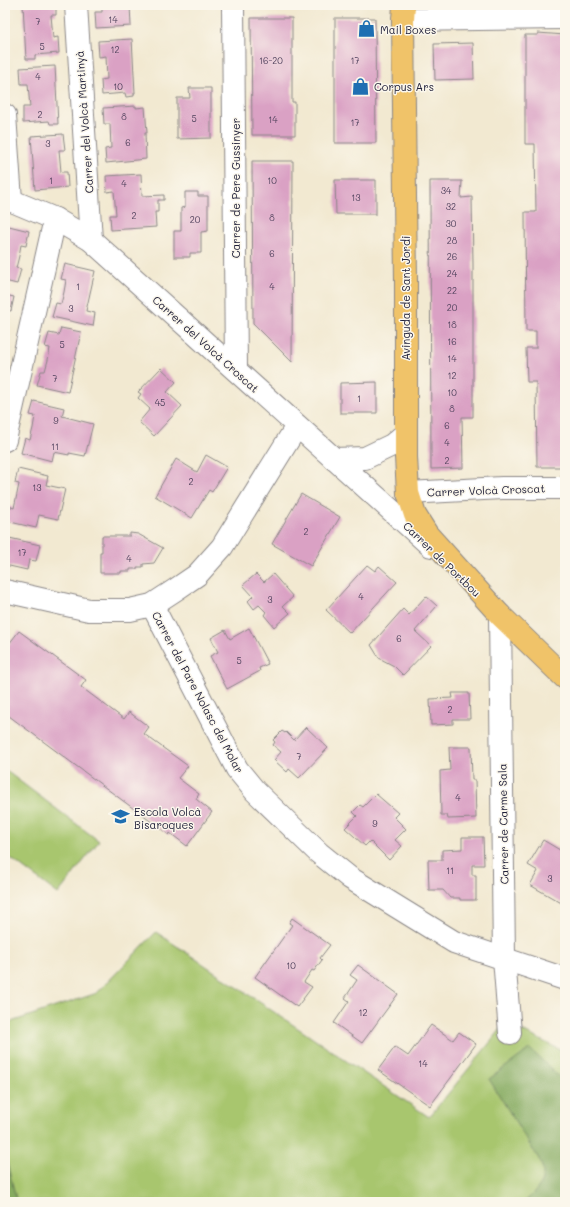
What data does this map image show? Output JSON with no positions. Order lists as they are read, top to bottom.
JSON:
{
  "streets": {
    "main road": ["Avinguda de Sant Jordi", "Carrer de Portbou"],
    "street": [
      "Carrer del Volcà Martinyà",
      "Carrer de Pere Gussinyer",
      "Carrer del Volcà Croscat",
      "Carrer Volcà Croscat",
      "Carrer del Pare Nolasc del Molar",
      "Carrer de Carme Sala"
    ]
  },
  "crossings": [
    ["Carrer del Volcà Martinyà", "Carrer del Volcà Croscat"],
    ["Carrer de Pere Gussinyer", "Carrer del Volcà Croscat"],
    ["Avinguda de Sant Jordi", "Carrer Volcà Croscat"],
    ["Avinguda de Sant Jordi", "Carrer de Portbou"],
    ["Carrer del Volcà Croscat", "Carrer de Portbou"],
    ["Carrer del Volcà Croscat", "Carrer del Pare Nolasc del Molar"],
    ["Carrer de Portbou", "Carrer de Carme Sala"],
    ["Carrer del Pare Nolasc del Molar", "Carrer de Carme Sala"]
  ],
  "places": {
    "shop": ["Mail Boxes", "Corpus Ars"],
    "school or university": ["Escola Volcà Bisaroques"]
  },
  "house_numbers": [
    "14",
    "7",
    "5",
    "12",
    "16-20",
    "17",
    "4",
    "10",
    "2",
    "8",
    "5",
    "14",
    "17",
    "6",
    "3",
    "1",
    "10",
    "4",
    "34",
    "13",
    "32",
    "2",
    "8",
    "20",
    "30",
    "28",
    "6",
    "26",
    "24",
    "1",
    "4",
    "22",
    "20",
    "3",
    "18",
    "16",
    "5",
    "14",
    "12",
    "7",
    "10",
    "1",
    "45",
    "8",
    "9",
    "6",
    "4",
    "11",
    "2",
    "2",
    "13",
    "2",
    "17",
    "4",
    "4",
    "3",
    "6",
    "5",
    "2",
    "7",
    "4",
    "9",
    "11",
    "3",
    "10",
    "12",
    "14"
  ]
}
